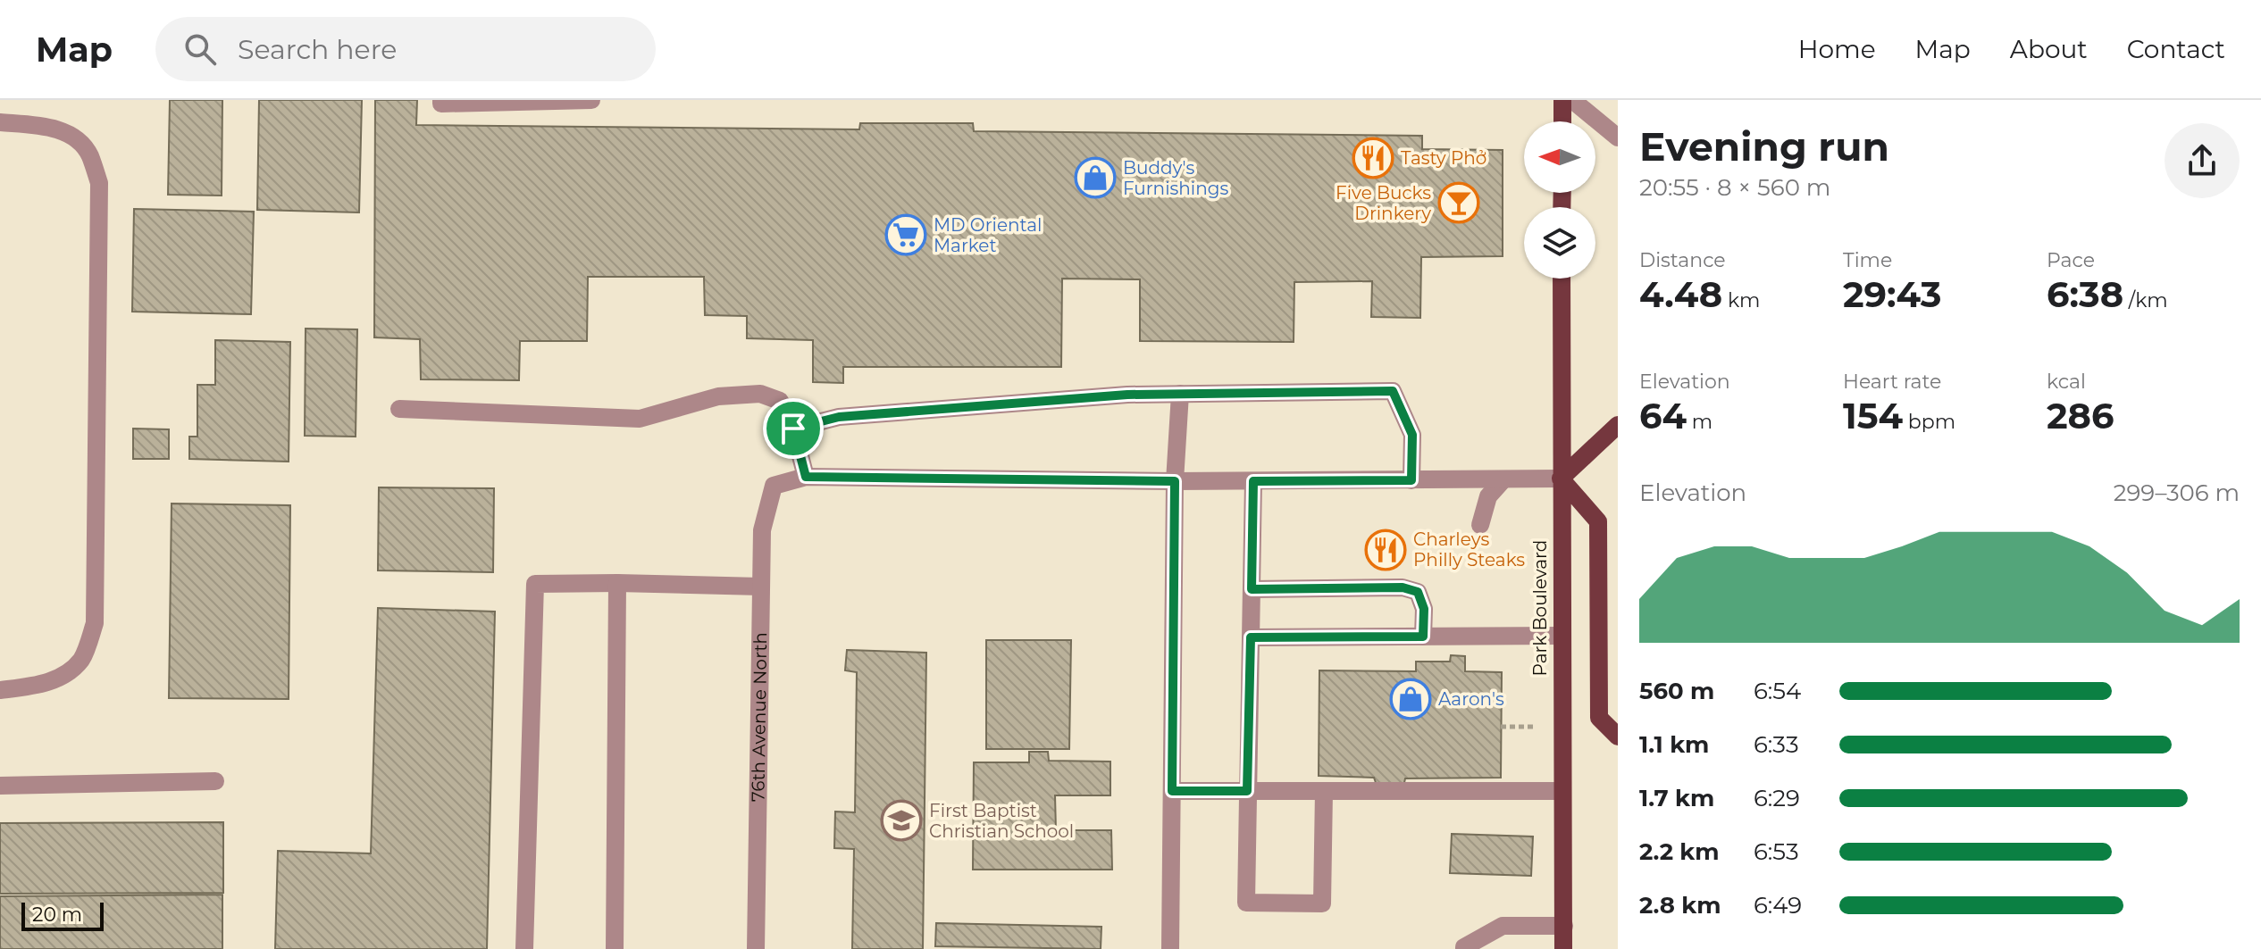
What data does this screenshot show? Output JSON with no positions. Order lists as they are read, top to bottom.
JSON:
{
  "streets": {
    "main road": ["Park Boulevard"],
    "street": ["76th Avenue North"]
  },
  "places": {
    "restaurant": ["Tasty Phở", "Charleys Philly Steaks"],
    "shop": ["Buddy's Furnishings", "Aaron's"],
    "bar": ["Five Bucks Drinkery"],
    "supermarket": ["MD Oriental Market"],
    "school or university": ["First Baptist Christian School"]
  },
  "scale_bar": "20 m",
  "north": "left",
  "page": {
    "header": "Map",
    "search": "Search here",
    "nav": [
      "Home",
      "Map",
      "About",
      "Contact"
    ],
    "heading": ["Evening run", "20:55 · 8 × 560 m"],
    "stats": [
      ["Distance", "4.48 km"],
      ["Time", "29:43"],
      ["Pace", "6:38 /km"],
      ["Elevation", "64 m"],
      ["Heart rate", "154 bpm"],
      ["kcal", "286"]
    ],
    "chart": ["Elevation", "299–306 m"],
    "list": [
      {
        "name": "560 m",
        "note": "6:54"
      },
      {
        "name": "1.1 km",
        "note": "6:33"
      },
      {
        "name": "1.7 km",
        "note": "6:29"
      },
      {
        "name": "2.2 km",
        "note": "6:53"
      },
      {
        "name": "2.8 km",
        "note": "6:49"
      }
    ],
    "scale": "20 m"
  }
}
